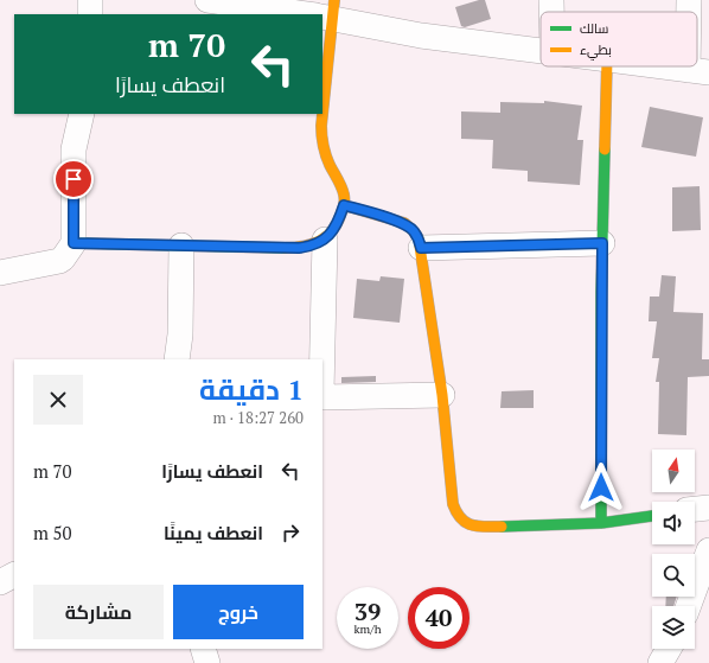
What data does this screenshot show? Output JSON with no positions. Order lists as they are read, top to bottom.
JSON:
{
  "legend": ["سالك", "بطيء"],
  "north": "top",
  "page": {
    "turn": ["70 m", "انعطف يسارًا"],
    "heading": ["1 دقيقة", "260 m · 18:27"],
    "list": [
      {
        "name": "انعطف يسارًا",
        "value": "70 m"
      },
      {
        "name": "انعطف يمينًا",
        "value": "50 m"
      }
    ],
    "buttons": ["خروج", "مشاركة"],
    "speed": "39 km/h",
    "limit": "40"
  }
}
